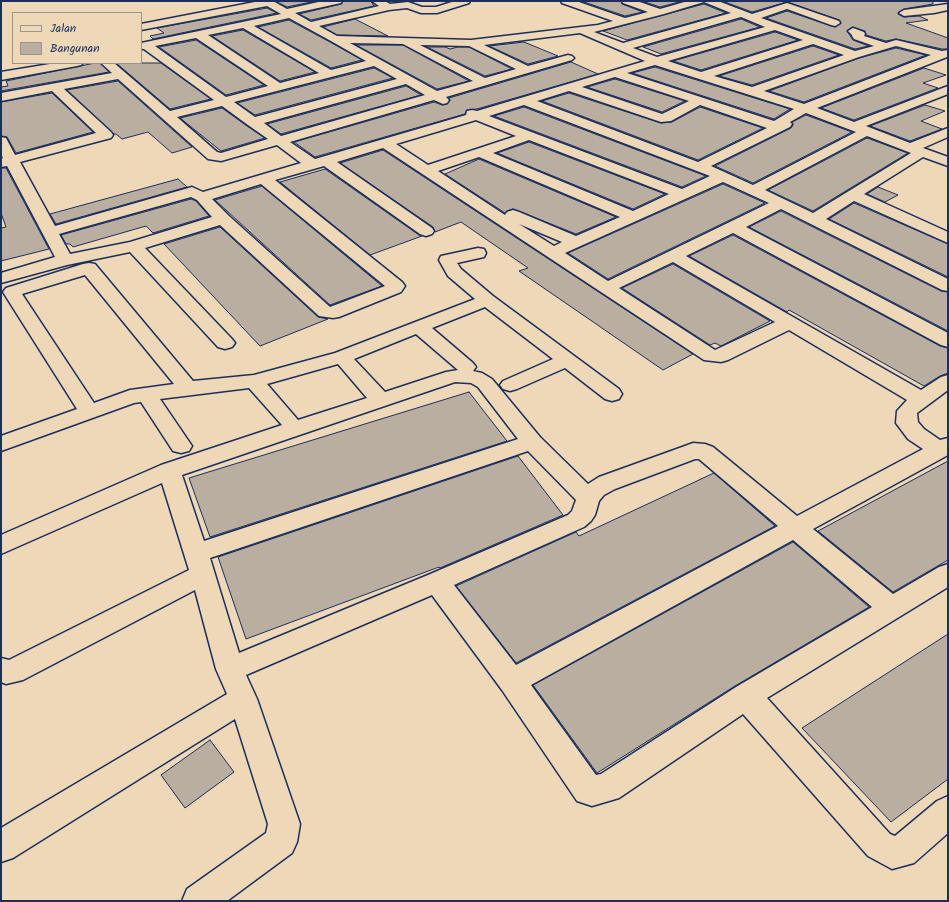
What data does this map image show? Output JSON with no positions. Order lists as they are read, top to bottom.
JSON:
{
  "legend": ["Jalan", "Bangunan"]
}
